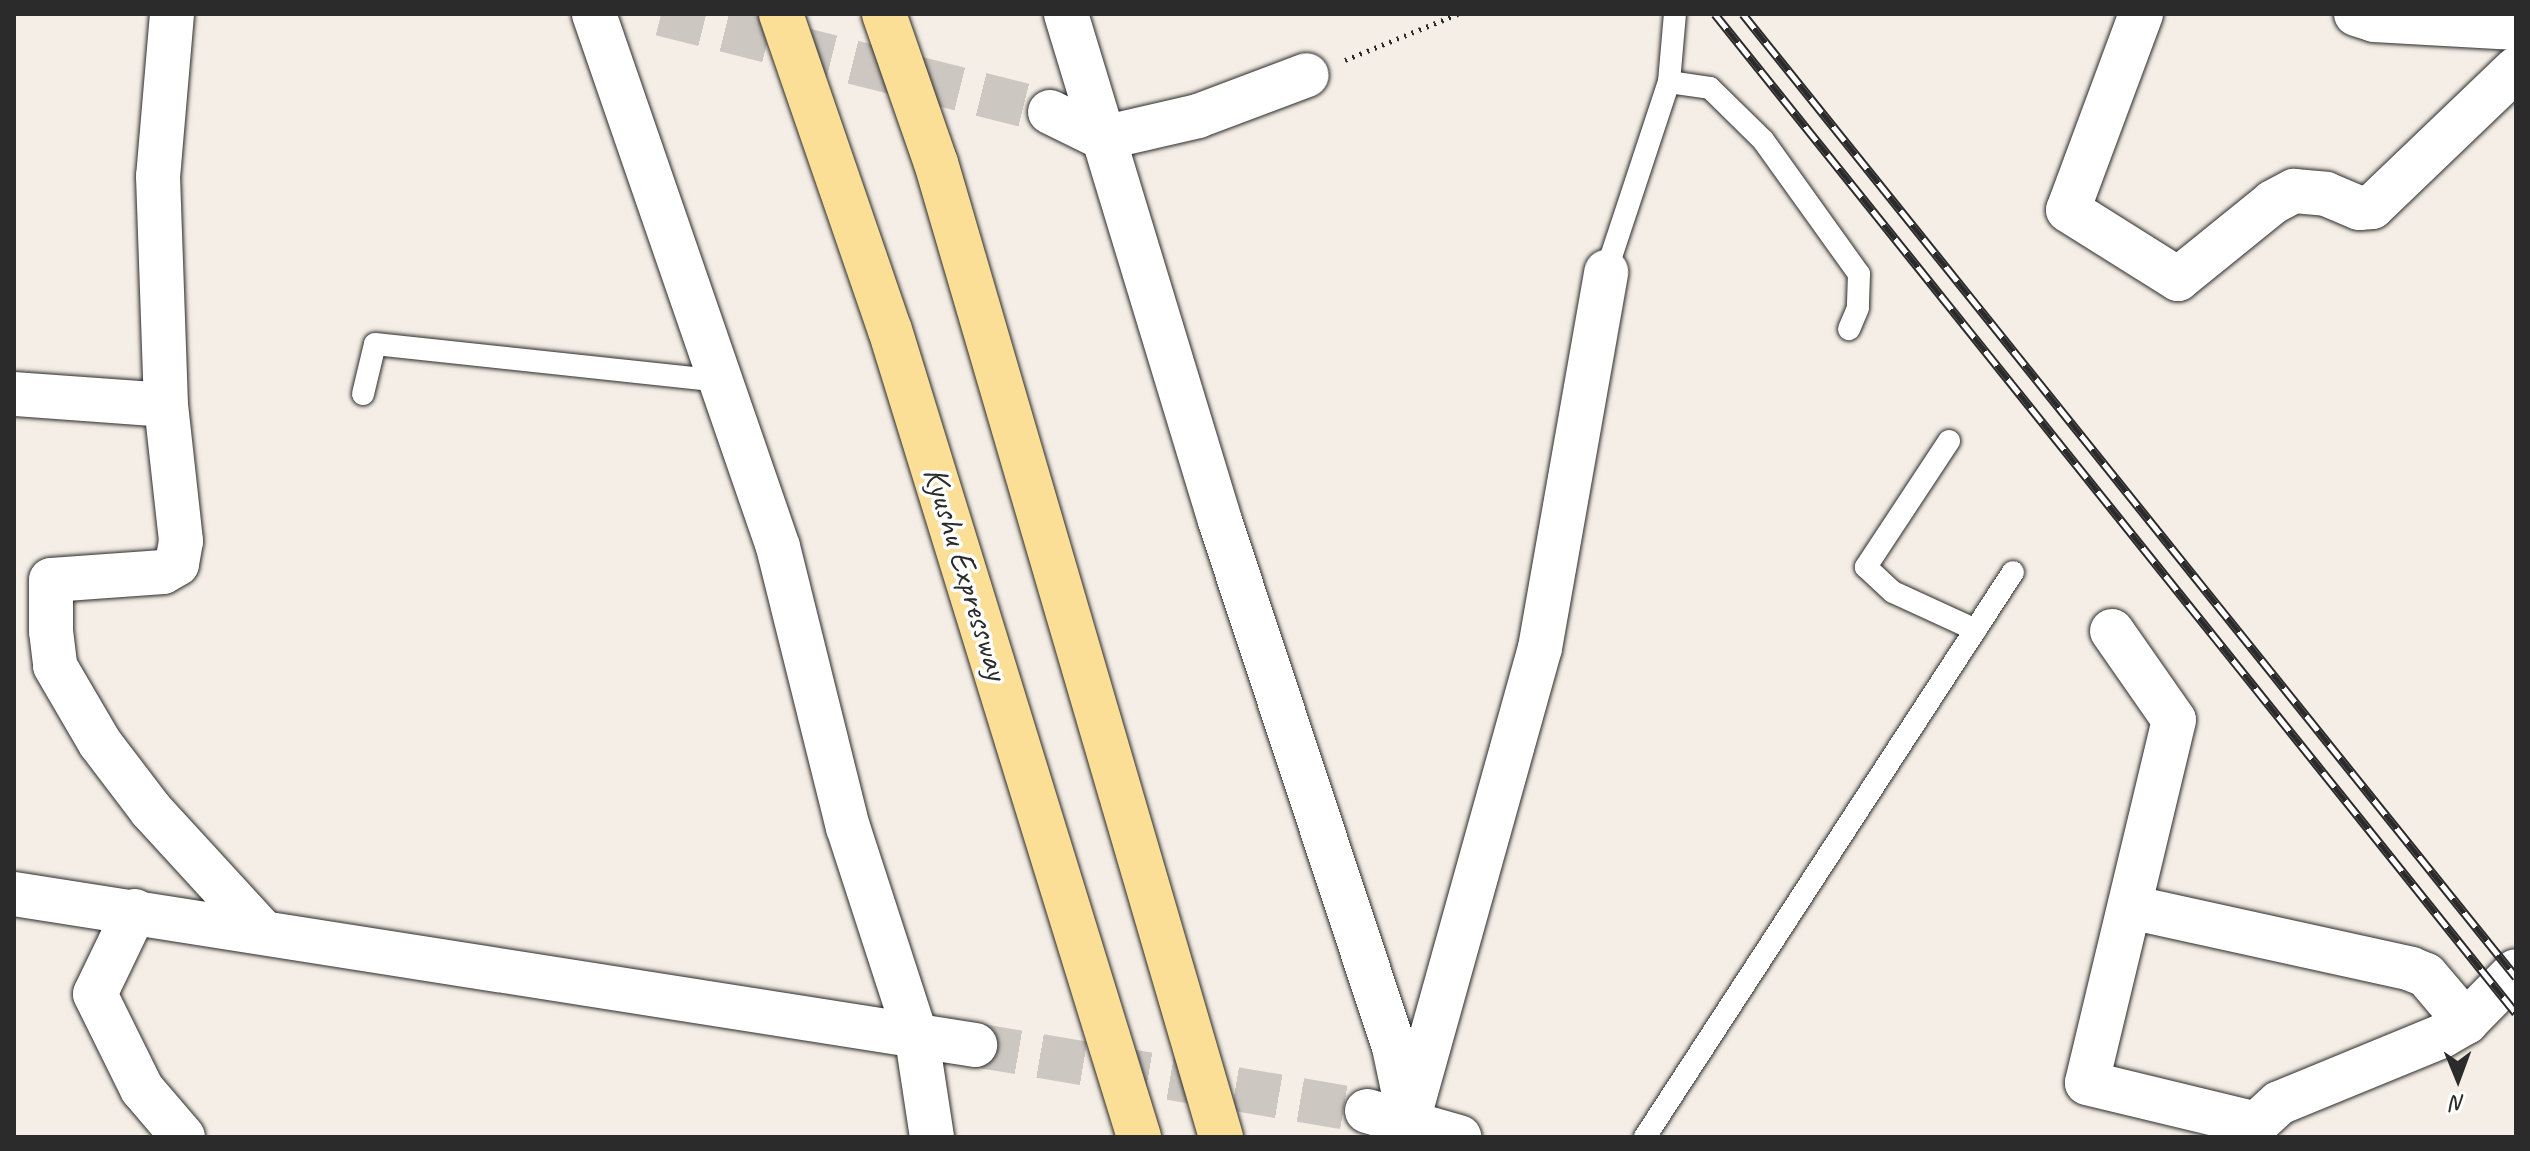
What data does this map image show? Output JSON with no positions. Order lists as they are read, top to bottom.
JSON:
{
  "streets": {
    "highway": ["Kyushu Expressway"]
  },
  "north": "bottom"
}
